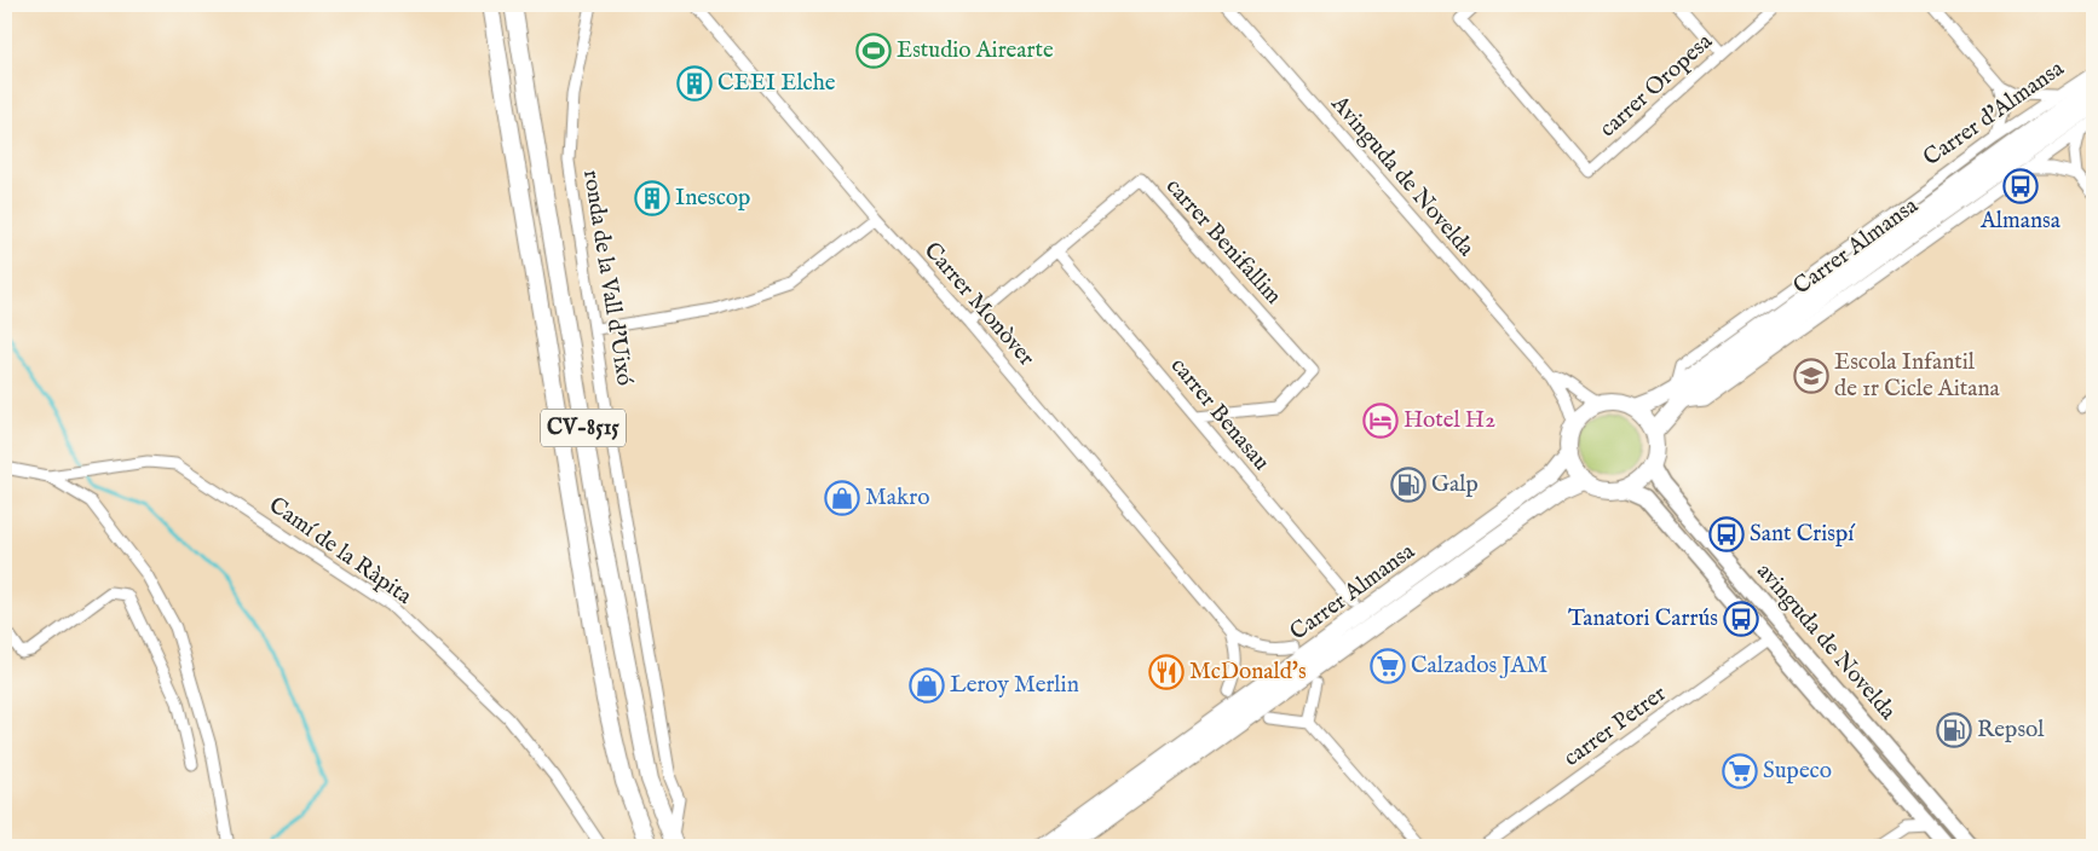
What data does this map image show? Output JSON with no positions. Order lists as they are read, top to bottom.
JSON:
{
  "streets": {
    "main road": [
      "Carrer d'Almansa",
      "Carrer Almansa",
      "CV-8515",
      "avinguda de Novelda"
    ],
    "street": [
      "carrer Oropesa",
      "Avinguda de Novelda",
      "carrer Benifallim",
      "ronda de la Vall d'Uixó",
      "Carrer Monòver",
      "carrer Benasau",
      "Camí de la Ràpita",
      "carrer Petrer"
    ]
  },
  "crossings": [
    ["Carrer d'Almansa", "Avinguda de Novelda"],
    ["Carrer d'Almansa", "Carrer Almansa"],
    ["Carrer d'Almansa", "avinguda de Novelda"],
    ["Avinguda de Novelda", "Carrer Almansa"],
    ["Avinguda de Novelda", "avinguda de Novelda"],
    ["carrer Benifallim", "Carrer Monòver"],
    ["carrer Benifallim", "carrer Benasau"],
    ["Carrer Almansa", "avinguda de Novelda"],
    ["ronda de la Vall d'Uixó", "CV-8515"],
    ["avinguda de Novelda", "carrer Petrer"]
  ],
  "places": {
    "sports": ["Estudio Airearte"],
    "building": ["CEEI Elche", "Inescop"],
    "bus stop": ["Almansa", "Sant Crispí", "Tanatori Carrús"],
    "school or university": ["Escola Infantil de 1r Cicle Aitana"],
    "hotel": ["Hotel H2"],
    "fuel station": ["Galp", "Repsol"],
    "shop": ["Makro", "Leroy Merlin"],
    "supermarket": ["Calzados JAM", "Supeco"],
    "restaurant": ["McDonald's"]
  }
}
